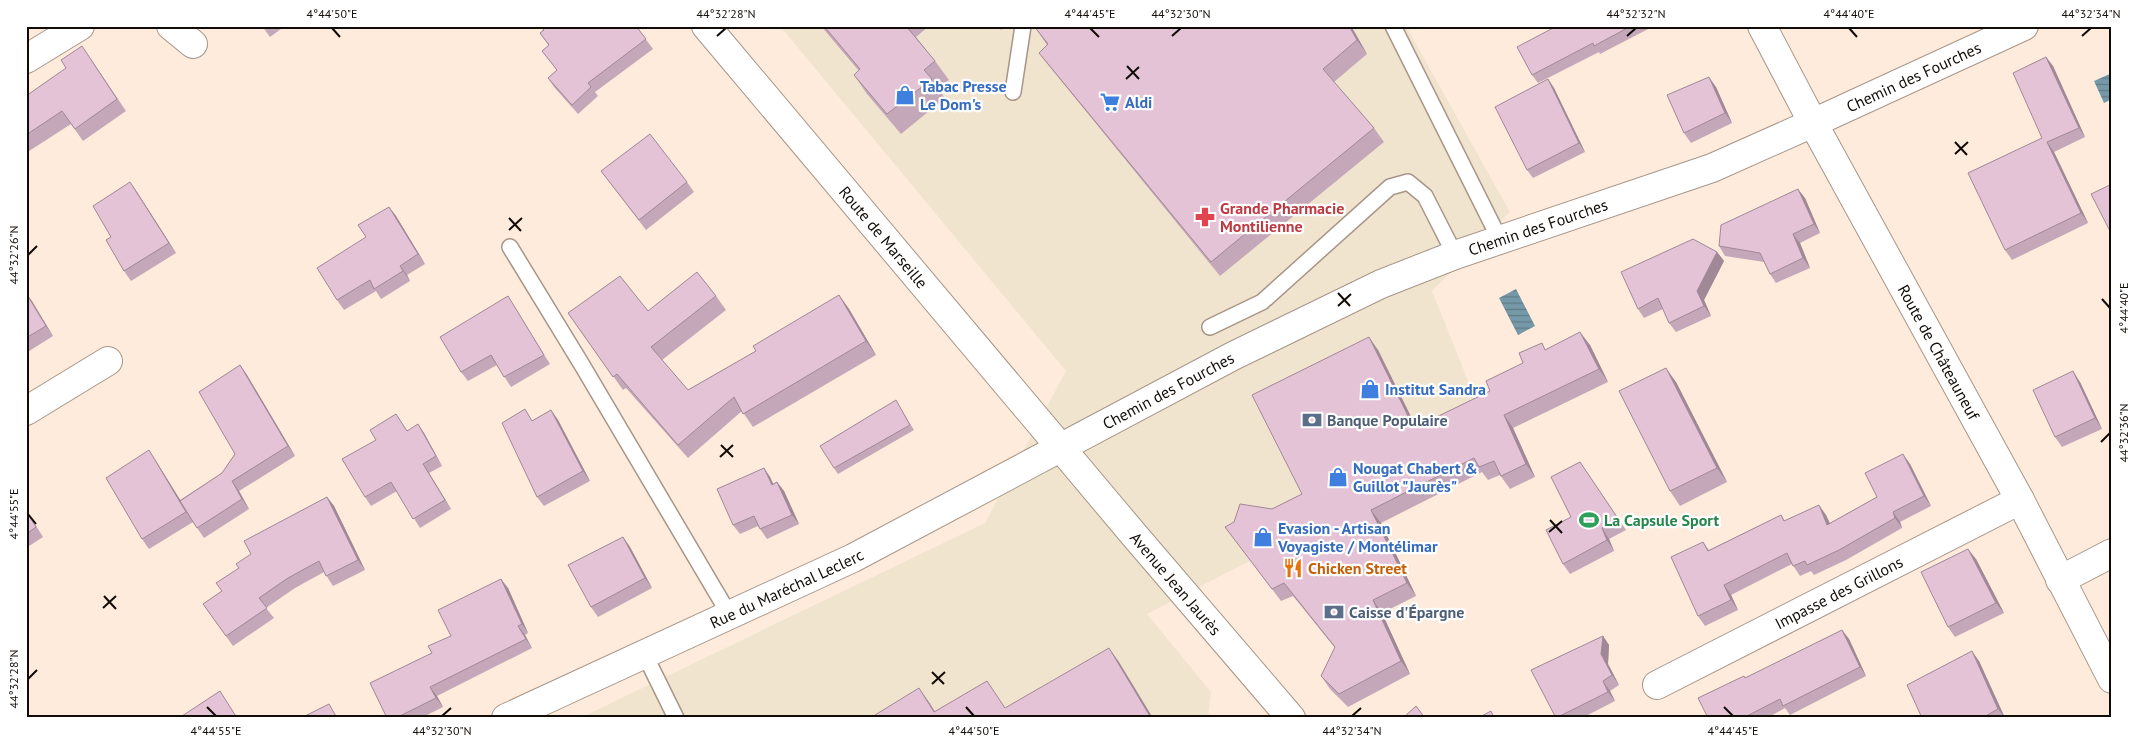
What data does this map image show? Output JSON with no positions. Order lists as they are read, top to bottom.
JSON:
{
  "streets": {
    "main road": [
      "Chemin des Fourches",
      "Route de Marseille",
      "Route de Châteauneuf",
      "Avenue Jean Jaurès",
      "Rue du Maréchal Leclerc",
      "Impasse des Grillons"
    ]
  },
  "crossings": [
    ["Chemin des Fourches", "Route de Marseille"],
    ["Chemin des Fourches", "Route de Châteauneuf"],
    ["Chemin des Fourches", "Avenue Jean Jaurès"],
    ["Chemin des Fourches", "Rue du Maréchal Leclerc"],
    ["Route de Marseille", "Avenue Jean Jaurès"],
    ["Route de Marseille", "Rue du Maréchal Leclerc"],
    ["Route de Châteauneuf", "Impasse des Grillons"],
    ["Avenue Jean Jaurès", "Rue du Maréchal Leclerc"]
  ],
  "places": {
    "shop": [
      "Tabac Presse Le Dom's",
      "Institut Sandra",
      "Nougat Chabert & Guillot \"Jaurès\"",
      "Evasion - Artisan Voyagiste / Montélimar"
    ],
    "supermarket": ["Aldi"],
    "pharmacy": ["Grande Pharmacie Montilienne"],
    "bank": ["Banque Populaire", "Caisse d'Épargne"],
    "sports": ["La Capsule Sport"],
    "restaurant": ["Chicken Street"]
  },
  "coordinates": [
    "4°44'50\"E",
    "44°32'28\"N",
    "4°44'45\"E",
    "44°32'30\"N",
    "44°32'32\"N",
    "4°44'40\"E",
    "44°32'34\"N",
    "44°32'26\"N",
    "44°32'36\"N",
    "4°44'55\"E"
  ]
}
